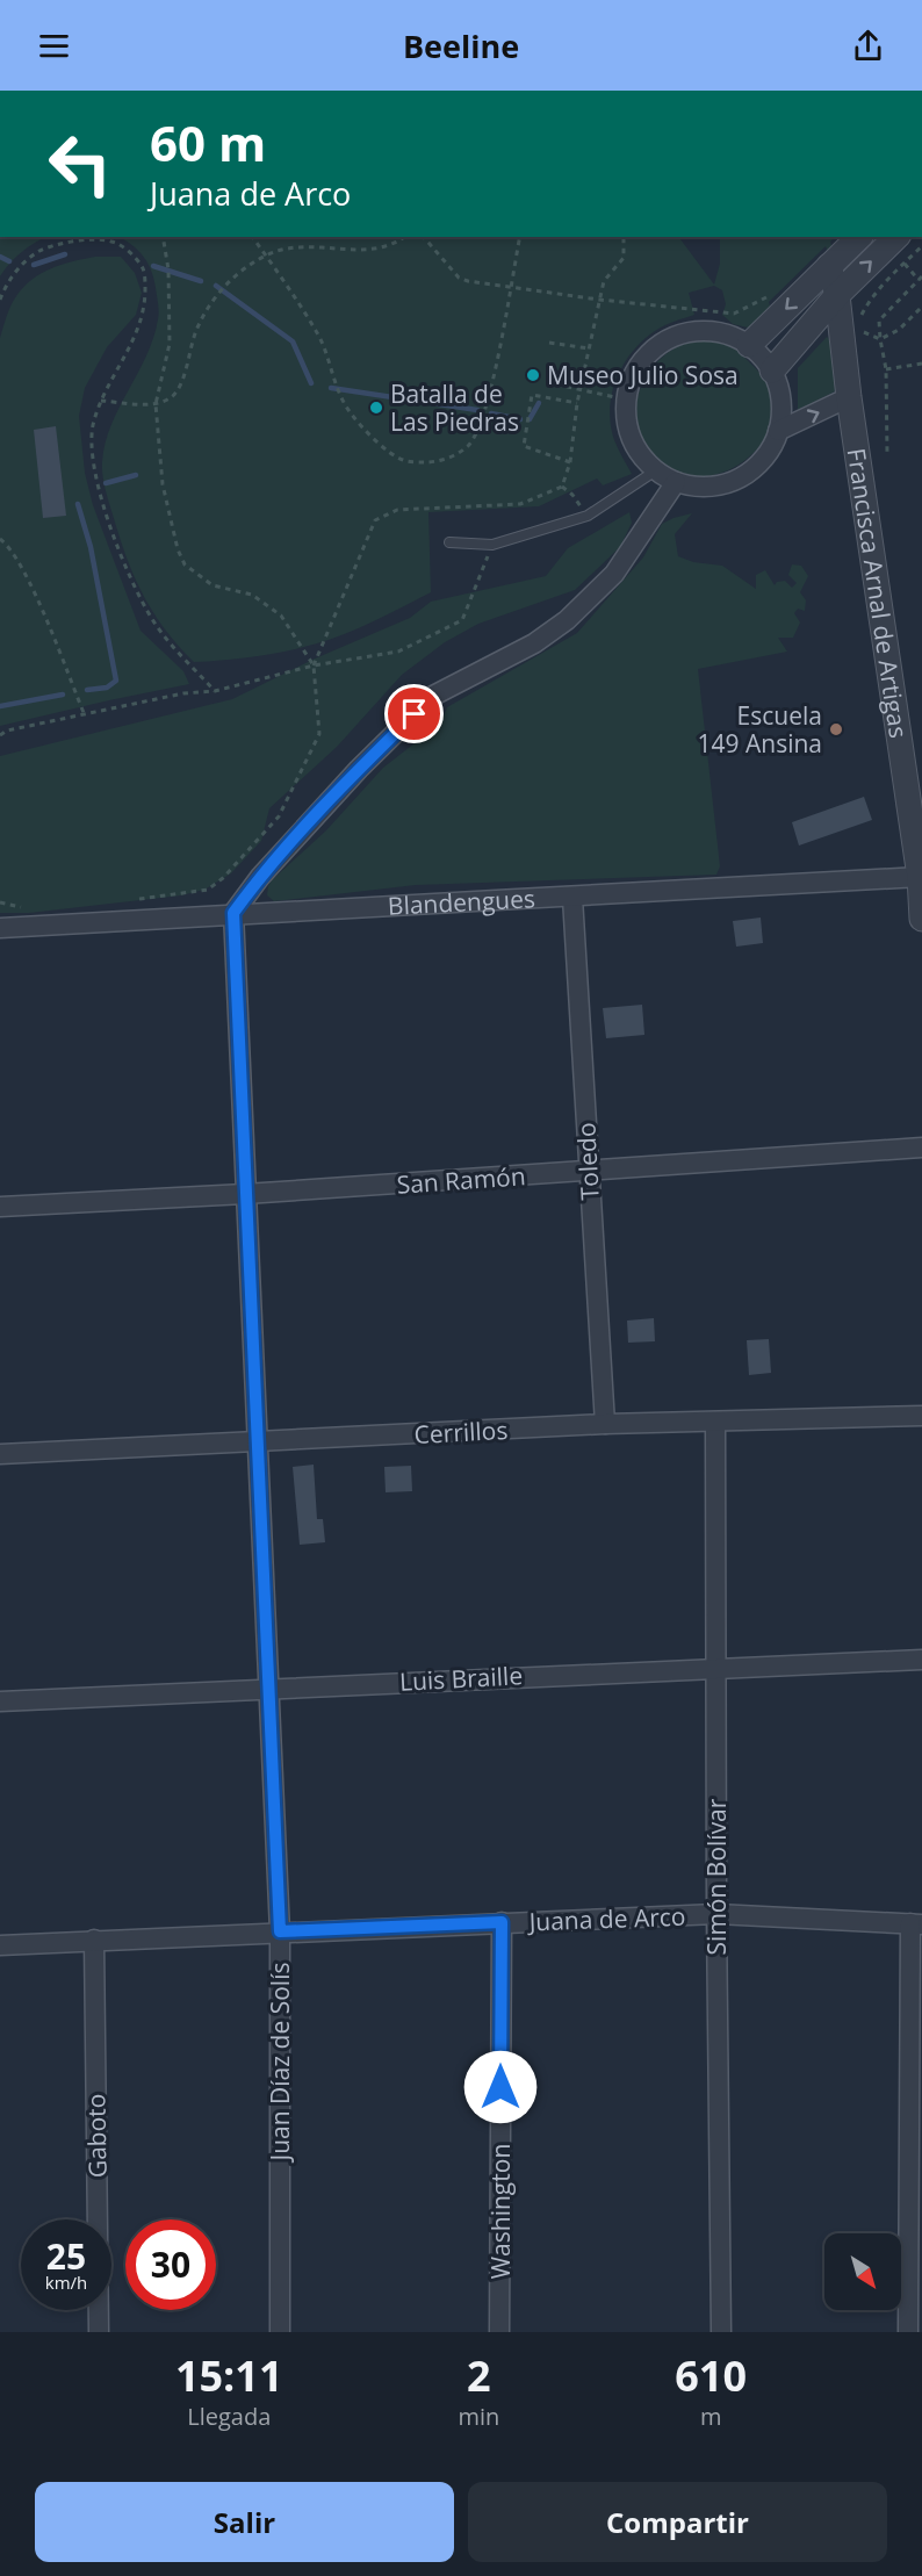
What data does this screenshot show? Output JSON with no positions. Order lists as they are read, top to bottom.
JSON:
{
  "streets": {
    "street": [
      "Francisca Arnal de Artigas",
      "Blandengues",
      "Toledo",
      "San Ramón",
      "Cerrillos",
      "Luis Braille",
      "Simón Bolívar",
      "Juana de Arco",
      "Juan Díaz de Solís",
      "Gaboto",
      "Washington"
    ]
  },
  "crossings": [
    ["Francisca Arnal de Artigas", "Blandengues"],
    ["Blandengues", "Toledo"],
    ["Blandengues", "Juan Díaz de Solís"],
    ["Toledo", "San Ramón"],
    ["Toledo", "Cerrillos"],
    ["San Ramón", "Juan Díaz de Solís"],
    ["Cerrillos", "Simón Bolívar"],
    ["Cerrillos", "Juan Díaz de Solís"],
    ["Luis Braille", "Simón Bolívar"],
    ["Luis Braille", "Juan Díaz de Solís"],
    ["Simón Bolívar", "Juana de Arco"],
    ["Juana de Arco", "Juan Díaz de Solís"],
    ["Juana de Arco", "Gaboto"],
    ["Juana de Arco", "Washington"]
  ],
  "places": ["Museo Julio Sosa", "Batalla de Las Piedras", "Escuela 149 Ansina"],
  "north": "bottom right",
  "page": {
    "header": "Beeline",
    "turn": ["60 m", "Juana de Arco"],
    "speed": "25 km/h",
    "limit": "30",
    "eta": [
      "15:11",
      "Llegada",
      "2",
      "min",
      "610",
      "m"
    ],
    "buttons": ["Salir", "Compartir"]
  }
}
